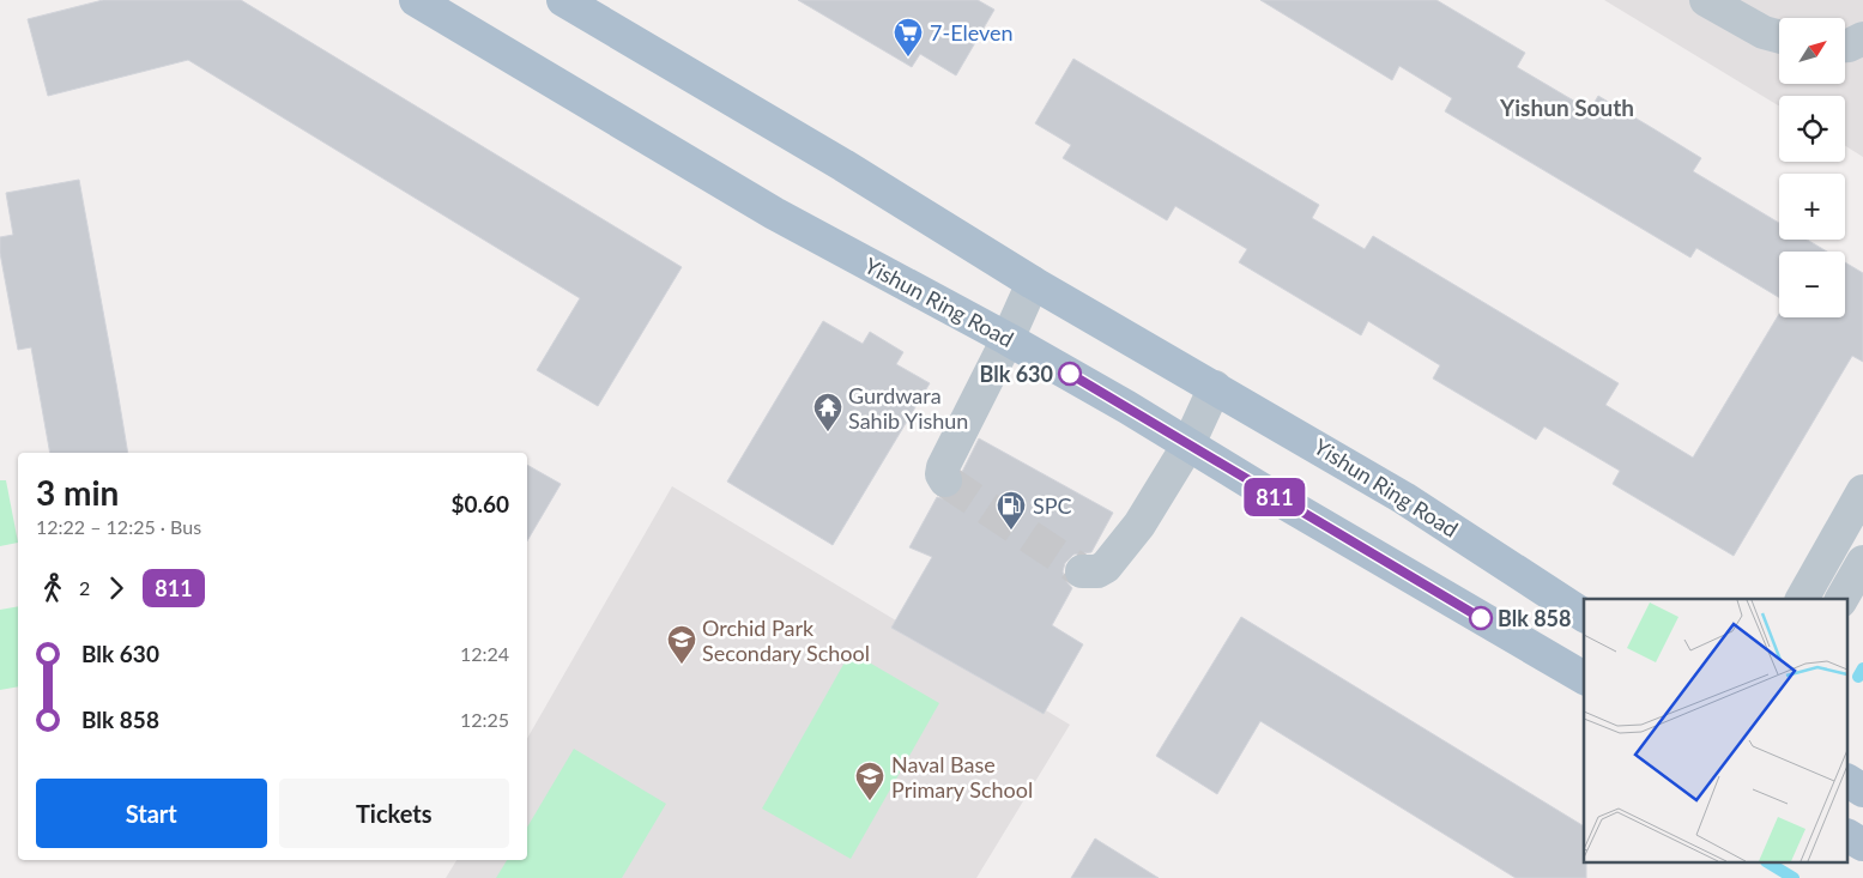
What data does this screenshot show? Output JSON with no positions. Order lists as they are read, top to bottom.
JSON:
{
  "streets": {
    "main road": ["Yishun Ring Road"]
  },
  "districts": ["Yishun South"],
  "places": {
    "supermarket": ["7-Eleven"],
    "other": ["Blk 630", "Blk 858"],
    "temple": ["Gurdwara Sahib Yishun"],
    "fuel station": ["SPC"],
    "school or university": ["Orchid Park Secondary School", "Naval Base Primary School"]
  },
  "lines": ["bus line 811"],
  "north": "top right",
  "page": {
    "on_map": "811",
    "map_buttons": ["+", "−"],
    "heading": ["3 min", "12:22 – 12:25 · Bus", "$0.60"],
    "legs": ["2", "811"],
    "list": [
      {
        "name": "Blk 630",
        "value": "12:24"
      },
      {
        "name": "Blk 858",
        "value": "12:25"
      }
    ],
    "buttons": ["Start", "Tickets"]
  }
}
